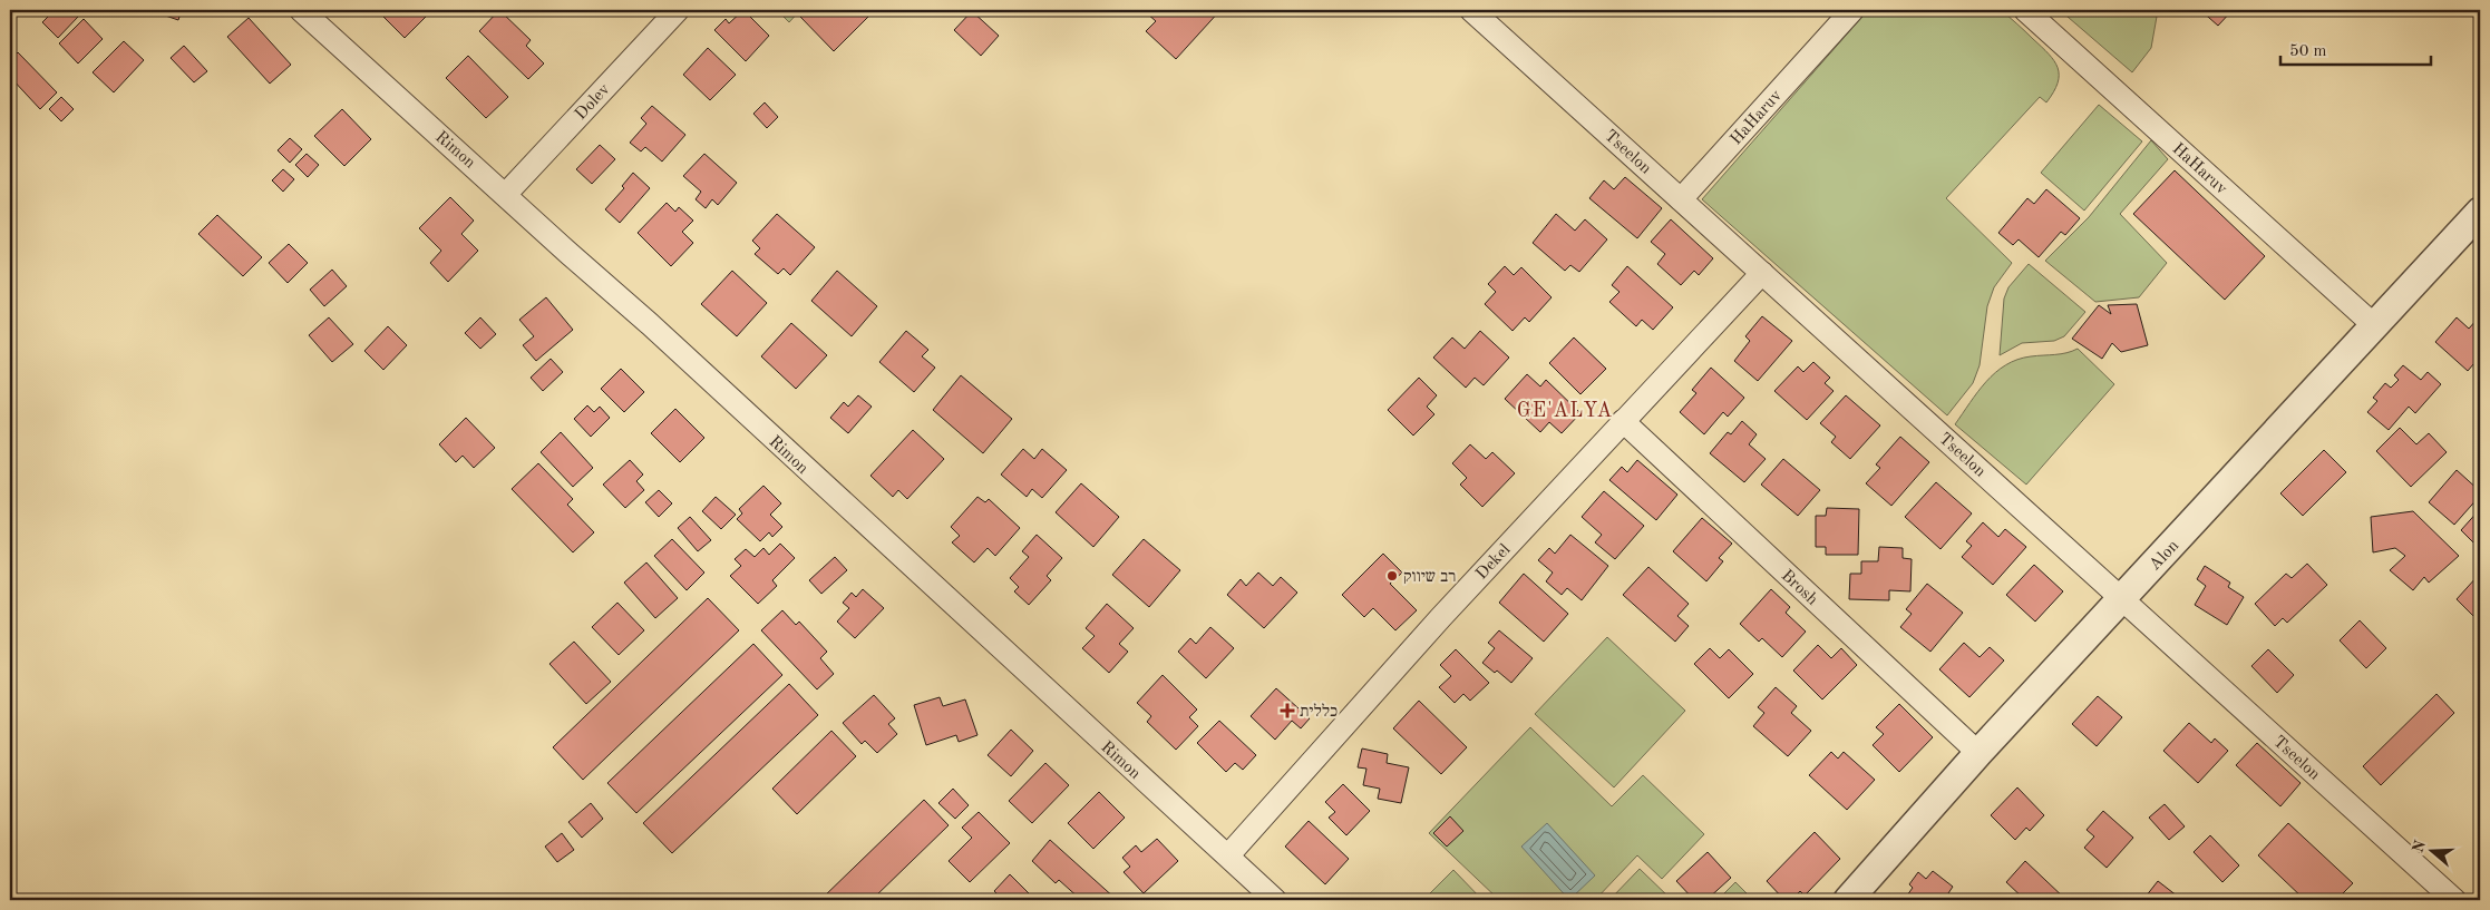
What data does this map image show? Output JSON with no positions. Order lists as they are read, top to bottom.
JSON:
{
  "streets": {
    "street": [
      "Dolev",
      "HaHaruv",
      "Rimon",
      "Tseelon",
      "Alon",
      "Dekel",
      "Brosh"
    ]
  },
  "crossings": [
    ["Dolev", "Rimon"],
    ["HaHaruv", "Tseelon"],
    ["HaHaruv", "Alon"],
    ["Rimon", "Dekel"],
    ["Tseelon", "Alon"],
    ["Tseelon", "Dekel"],
    ["Alon", "Brosh"],
    ["Dekel", "Brosh"]
  ],
  "districts": ["GE'ALYA"],
  "places": {
    "other": ["רב שיווק"],
    "health": ["כללית"]
  },
  "scale_bar": "50 m",
  "north": "left"
}
